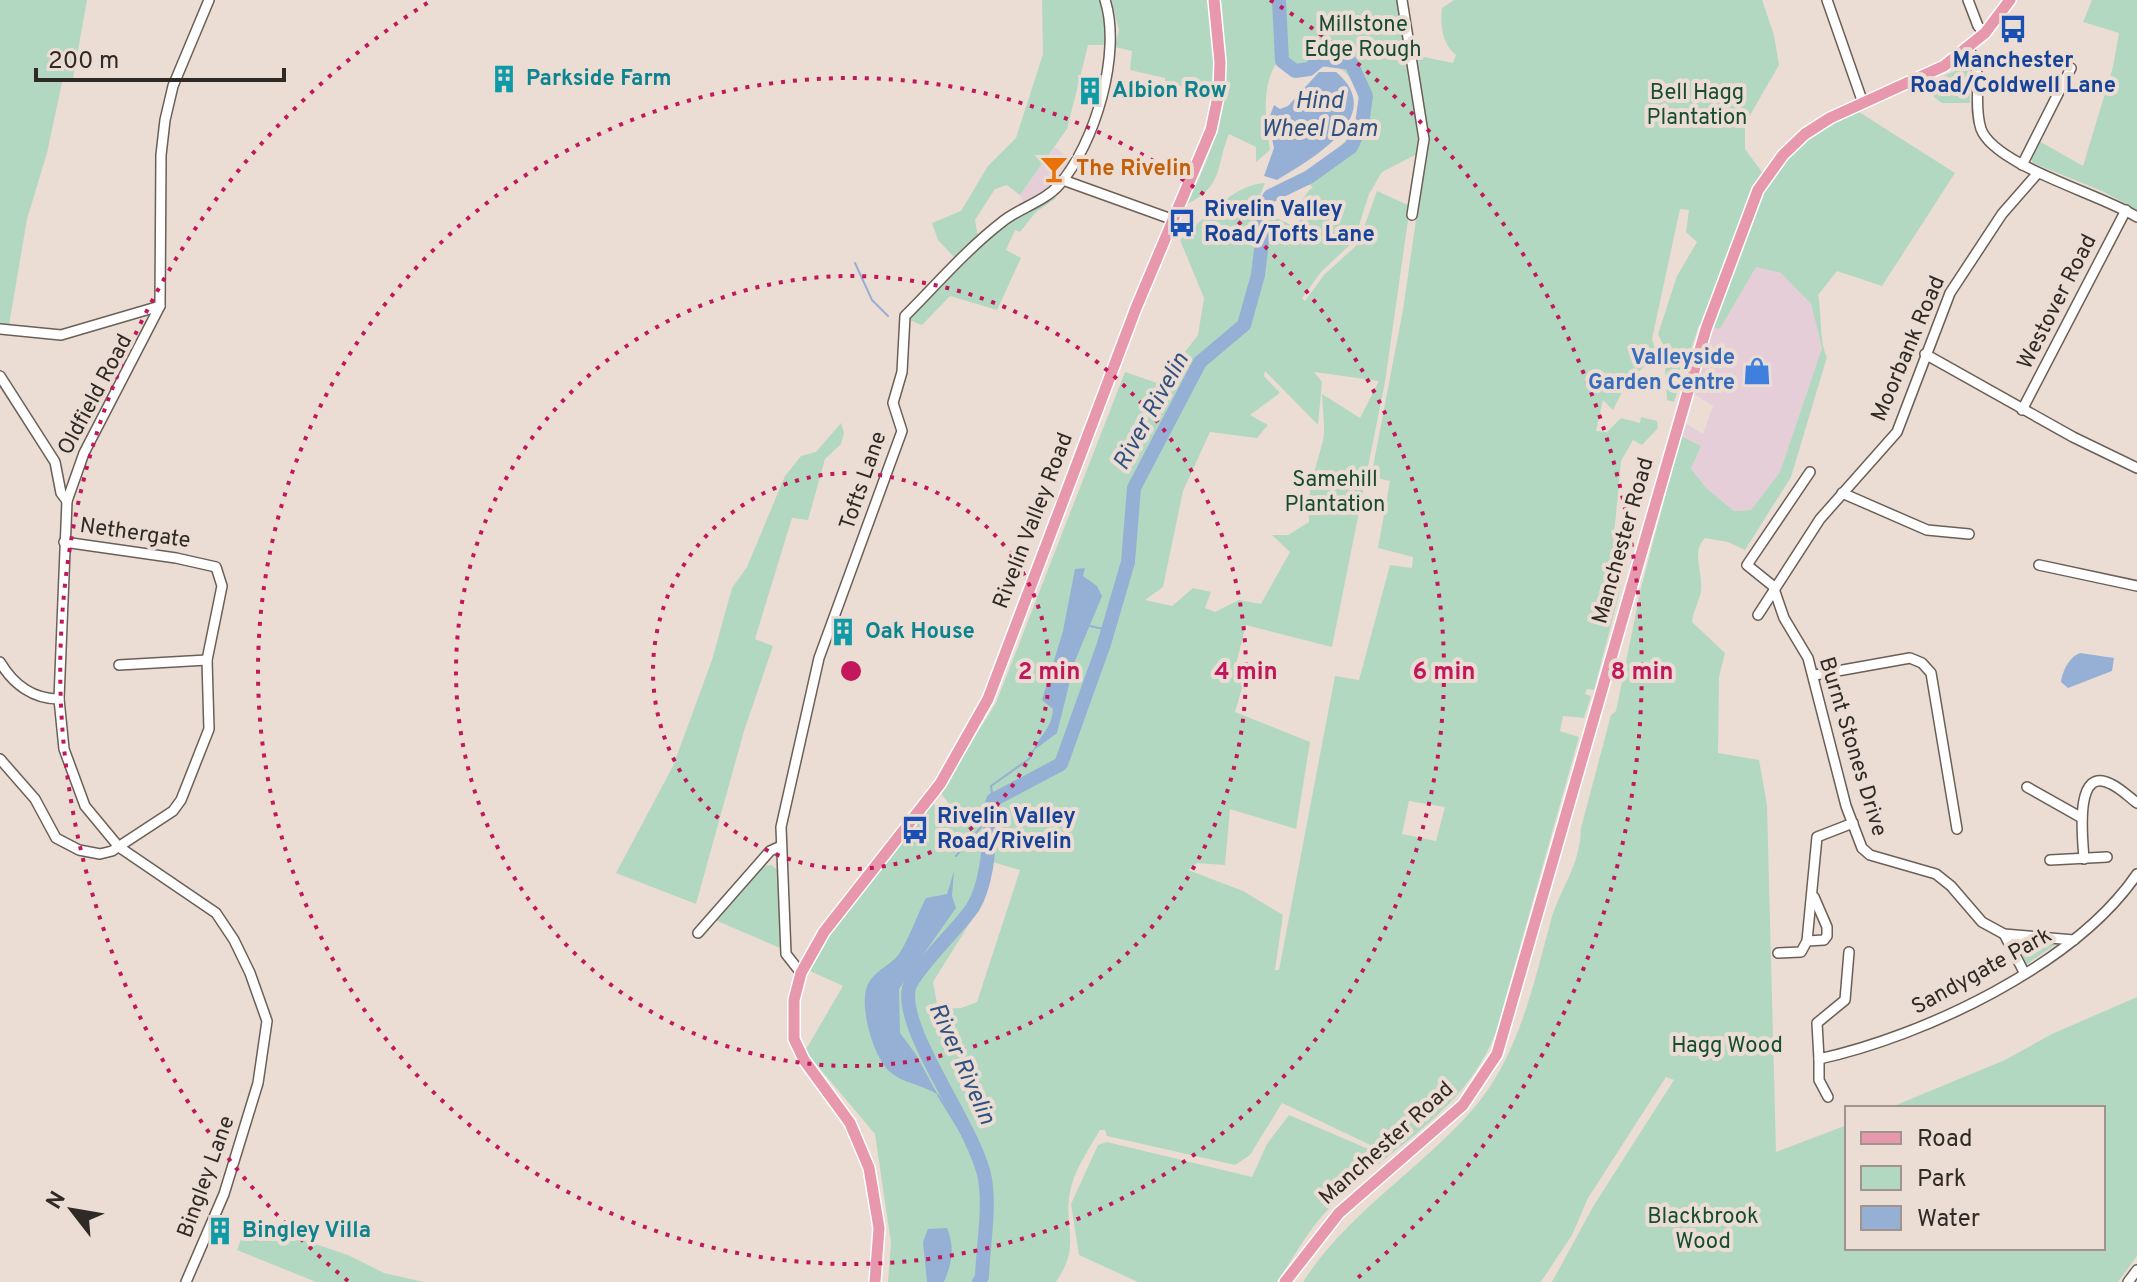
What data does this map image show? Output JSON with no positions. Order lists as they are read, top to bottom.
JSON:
{
  "streets": {
    "main road": ["Rivelin Valley Road", "Manchester Road"],
    "street": [
      "Westover Road",
      "Moorbank Road",
      "Oldfield Road",
      "Tofts Lane",
      "Nethergate",
      "Burnt Stones Drive",
      "Sandygate Park",
      "Bingley Lane"
    ]
  },
  "crossings": [
    ["Moorbank Road", "Burnt Stones Drive"],
    ["Oldfield Road", "Nethergate"],
    ["Oldfield Road", "Bingley Lane"],
    ["Tofts Lane", "Rivelin Valley Road"],
    ["Nethergate", "Bingley Lane"],
    ["Burnt Stones Drive", "Sandygate Park"]
  ],
  "water": ["Hind Wheel Dam", "River Rivelin"],
  "parks": [
    "Millstone Edge Rough",
    "Bell Hagg Plantation",
    "Samehill Plantation",
    "Hagg Wood",
    "Blackbrook Wood"
  ],
  "places": {
    "bus stop": ["Manchester Road/Coldwell Lane", "Rivelin Valley Road/Tofts Lane", "Rivelin Valley Road/Rivelin"],
    "building": [
      "Parkside Farm",
      "Albion Row",
      "Oak House",
      "Bingley Villa"
    ],
    "bar": ["The Rivelin"],
    "shop": ["Valleyside Garden Centre"]
  },
  "legend": ["Road", "Park", "Water"],
  "scale_bar": "200 m",
  "north": "top left",
  "rings": [
    "2 min",
    "4 min",
    "6 min",
    "8 min"
  ]
}
